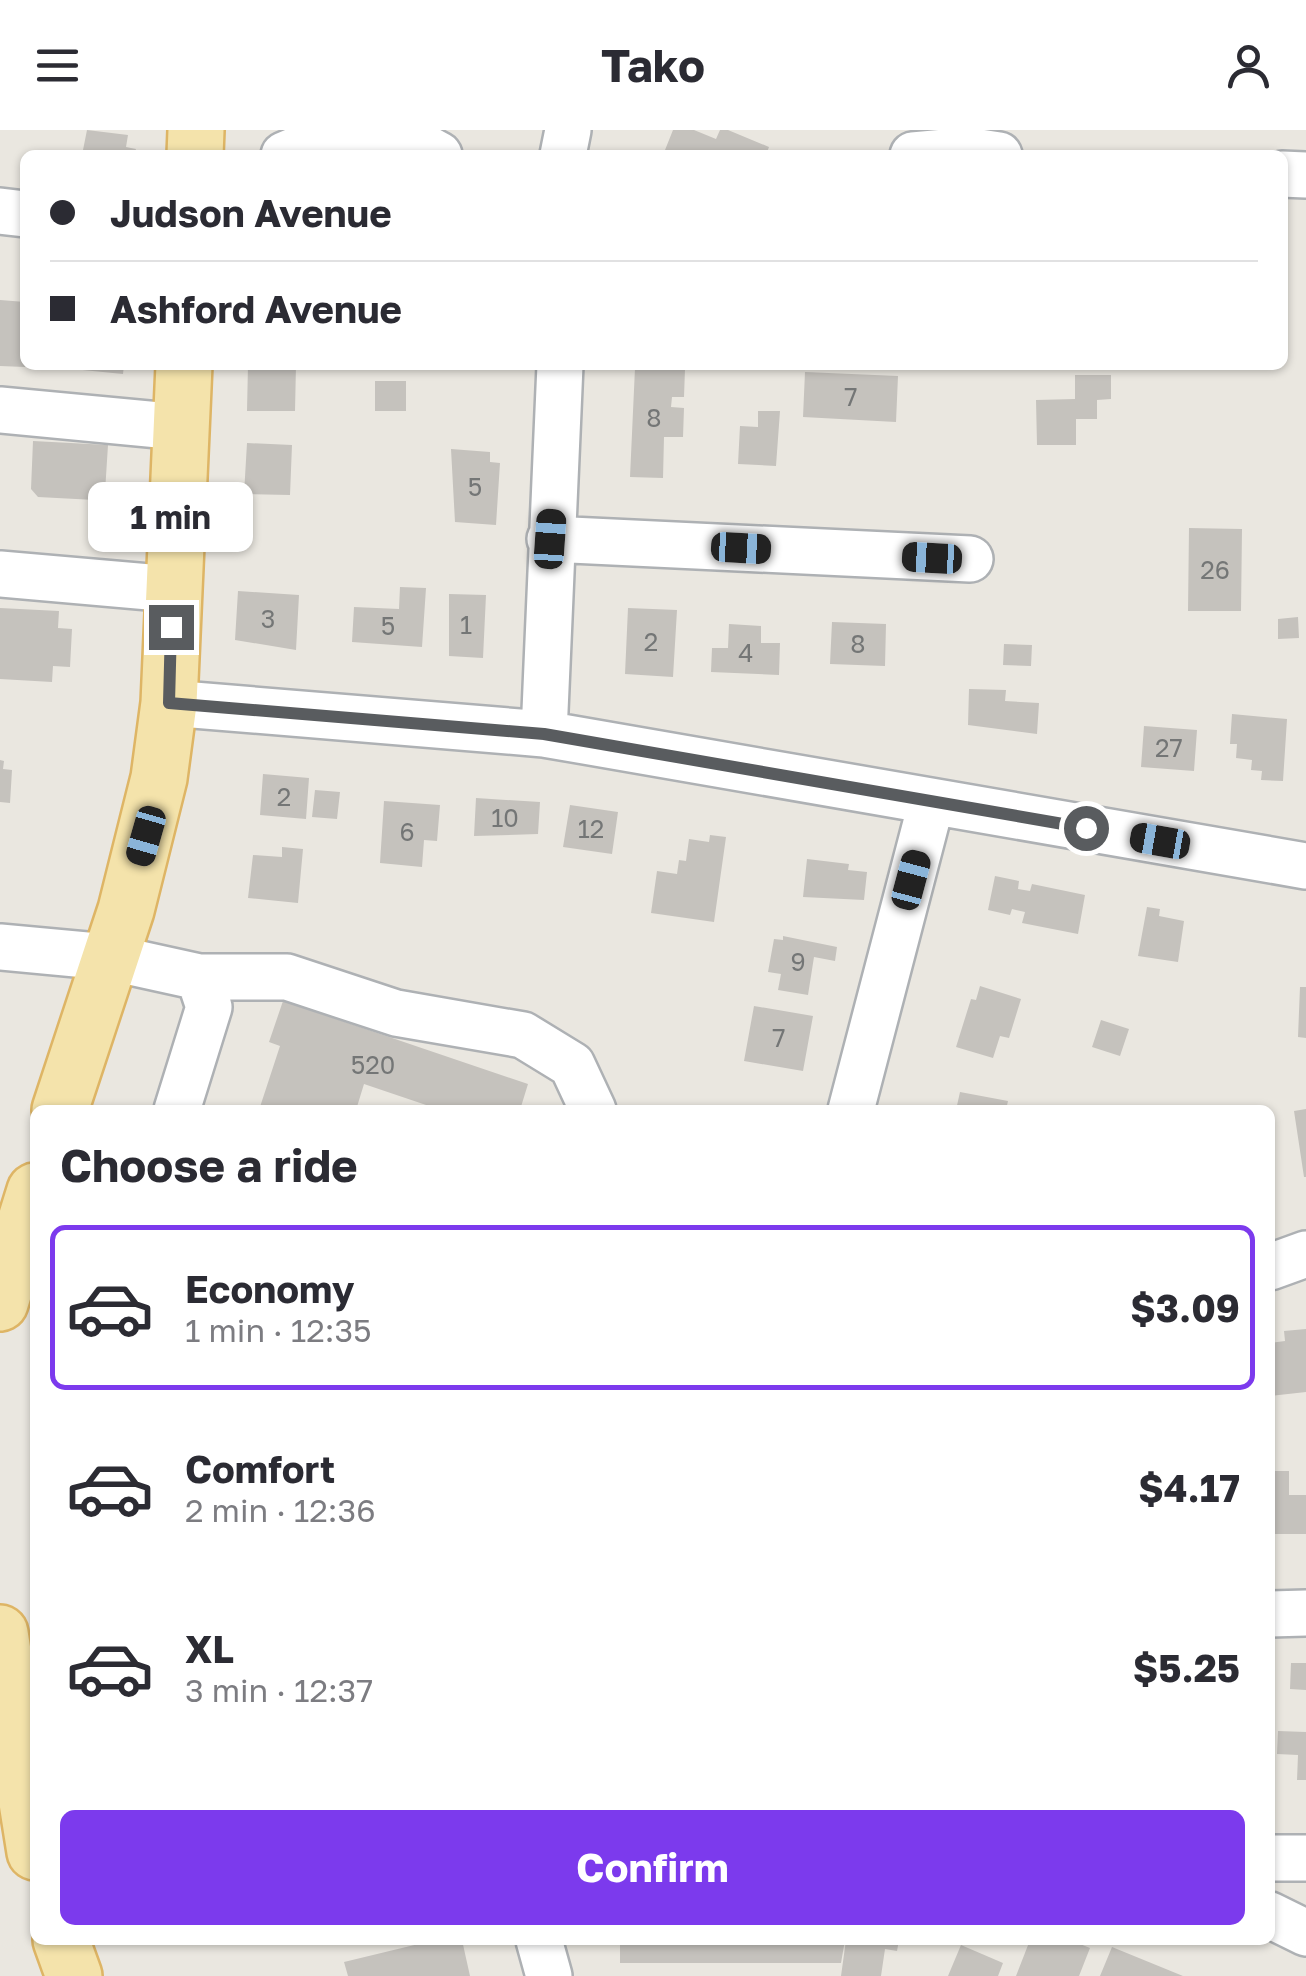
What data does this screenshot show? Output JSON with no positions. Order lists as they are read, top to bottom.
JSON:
{
  "house_numbers": [
    "7",
    "8",
    "5",
    "26",
    "3",
    "1",
    "5",
    "2",
    "8",
    "4",
    "27",
    "2",
    "10",
    "12",
    "6",
    "9",
    "7",
    "520"
  ],
  "page": {
    "header": "Tako",
    "banner": ["Judson Avenue", "Ashford Avenue"],
    "bubble": "1 min",
    "heading": "Choose a ride",
    "list": [
      {
        "name": "Economy",
        "note": "1 min · 12:35",
        "value": "$3.09"
      },
      {
        "name": "Comfort",
        "note": "2 min · 12:36",
        "value": "$4.17"
      },
      {
        "name": "XL",
        "note": "3 min · 12:37",
        "value": "$5.25"
      }
    ],
    "buttons": "Confirm"
  }
}
